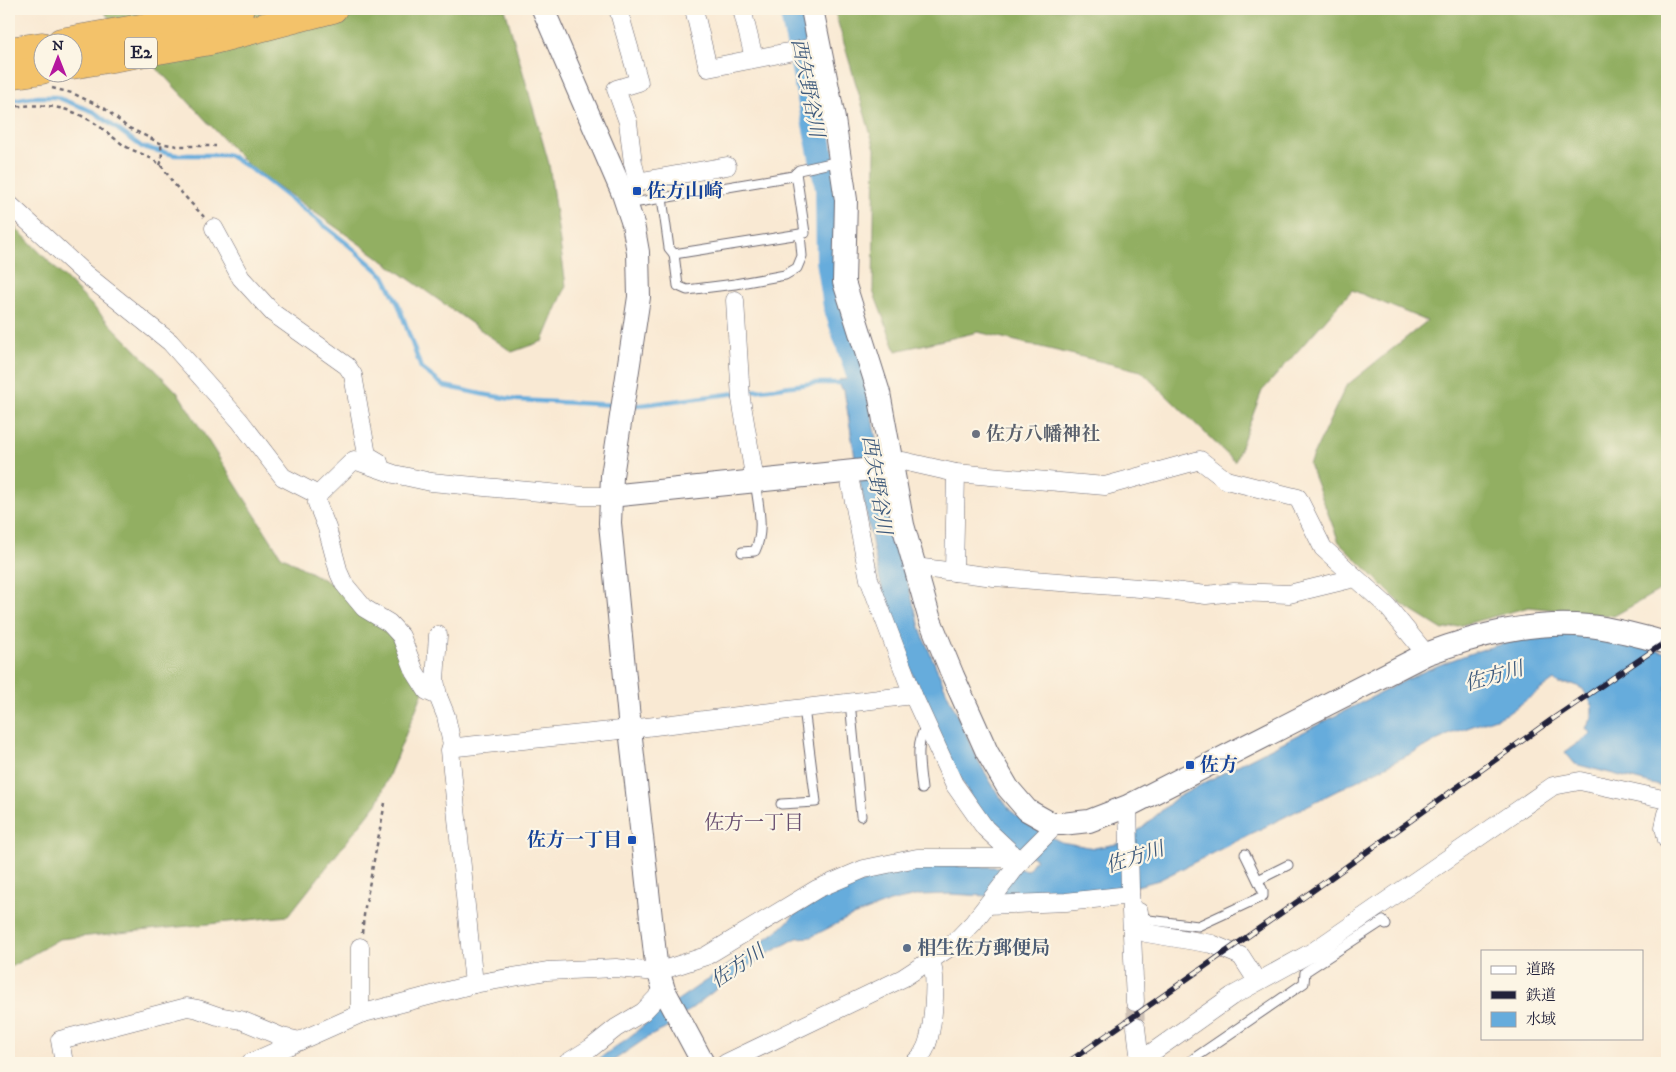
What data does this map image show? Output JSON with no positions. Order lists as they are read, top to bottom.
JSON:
{
  "streets": {
    "highway": ["E2"]
  },
  "districts": ["佐方一丁目"],
  "water": ["西矢野谷川", "佐方川"],
  "places": {
    "transit": ["佐方山崎", "佐方", "佐方一丁目"],
    "other": ["佐方八幡神社", "相生佐方郵便局"]
  },
  "legend": ["道路", "鉄道", "水域"],
  "north": "top"
}
